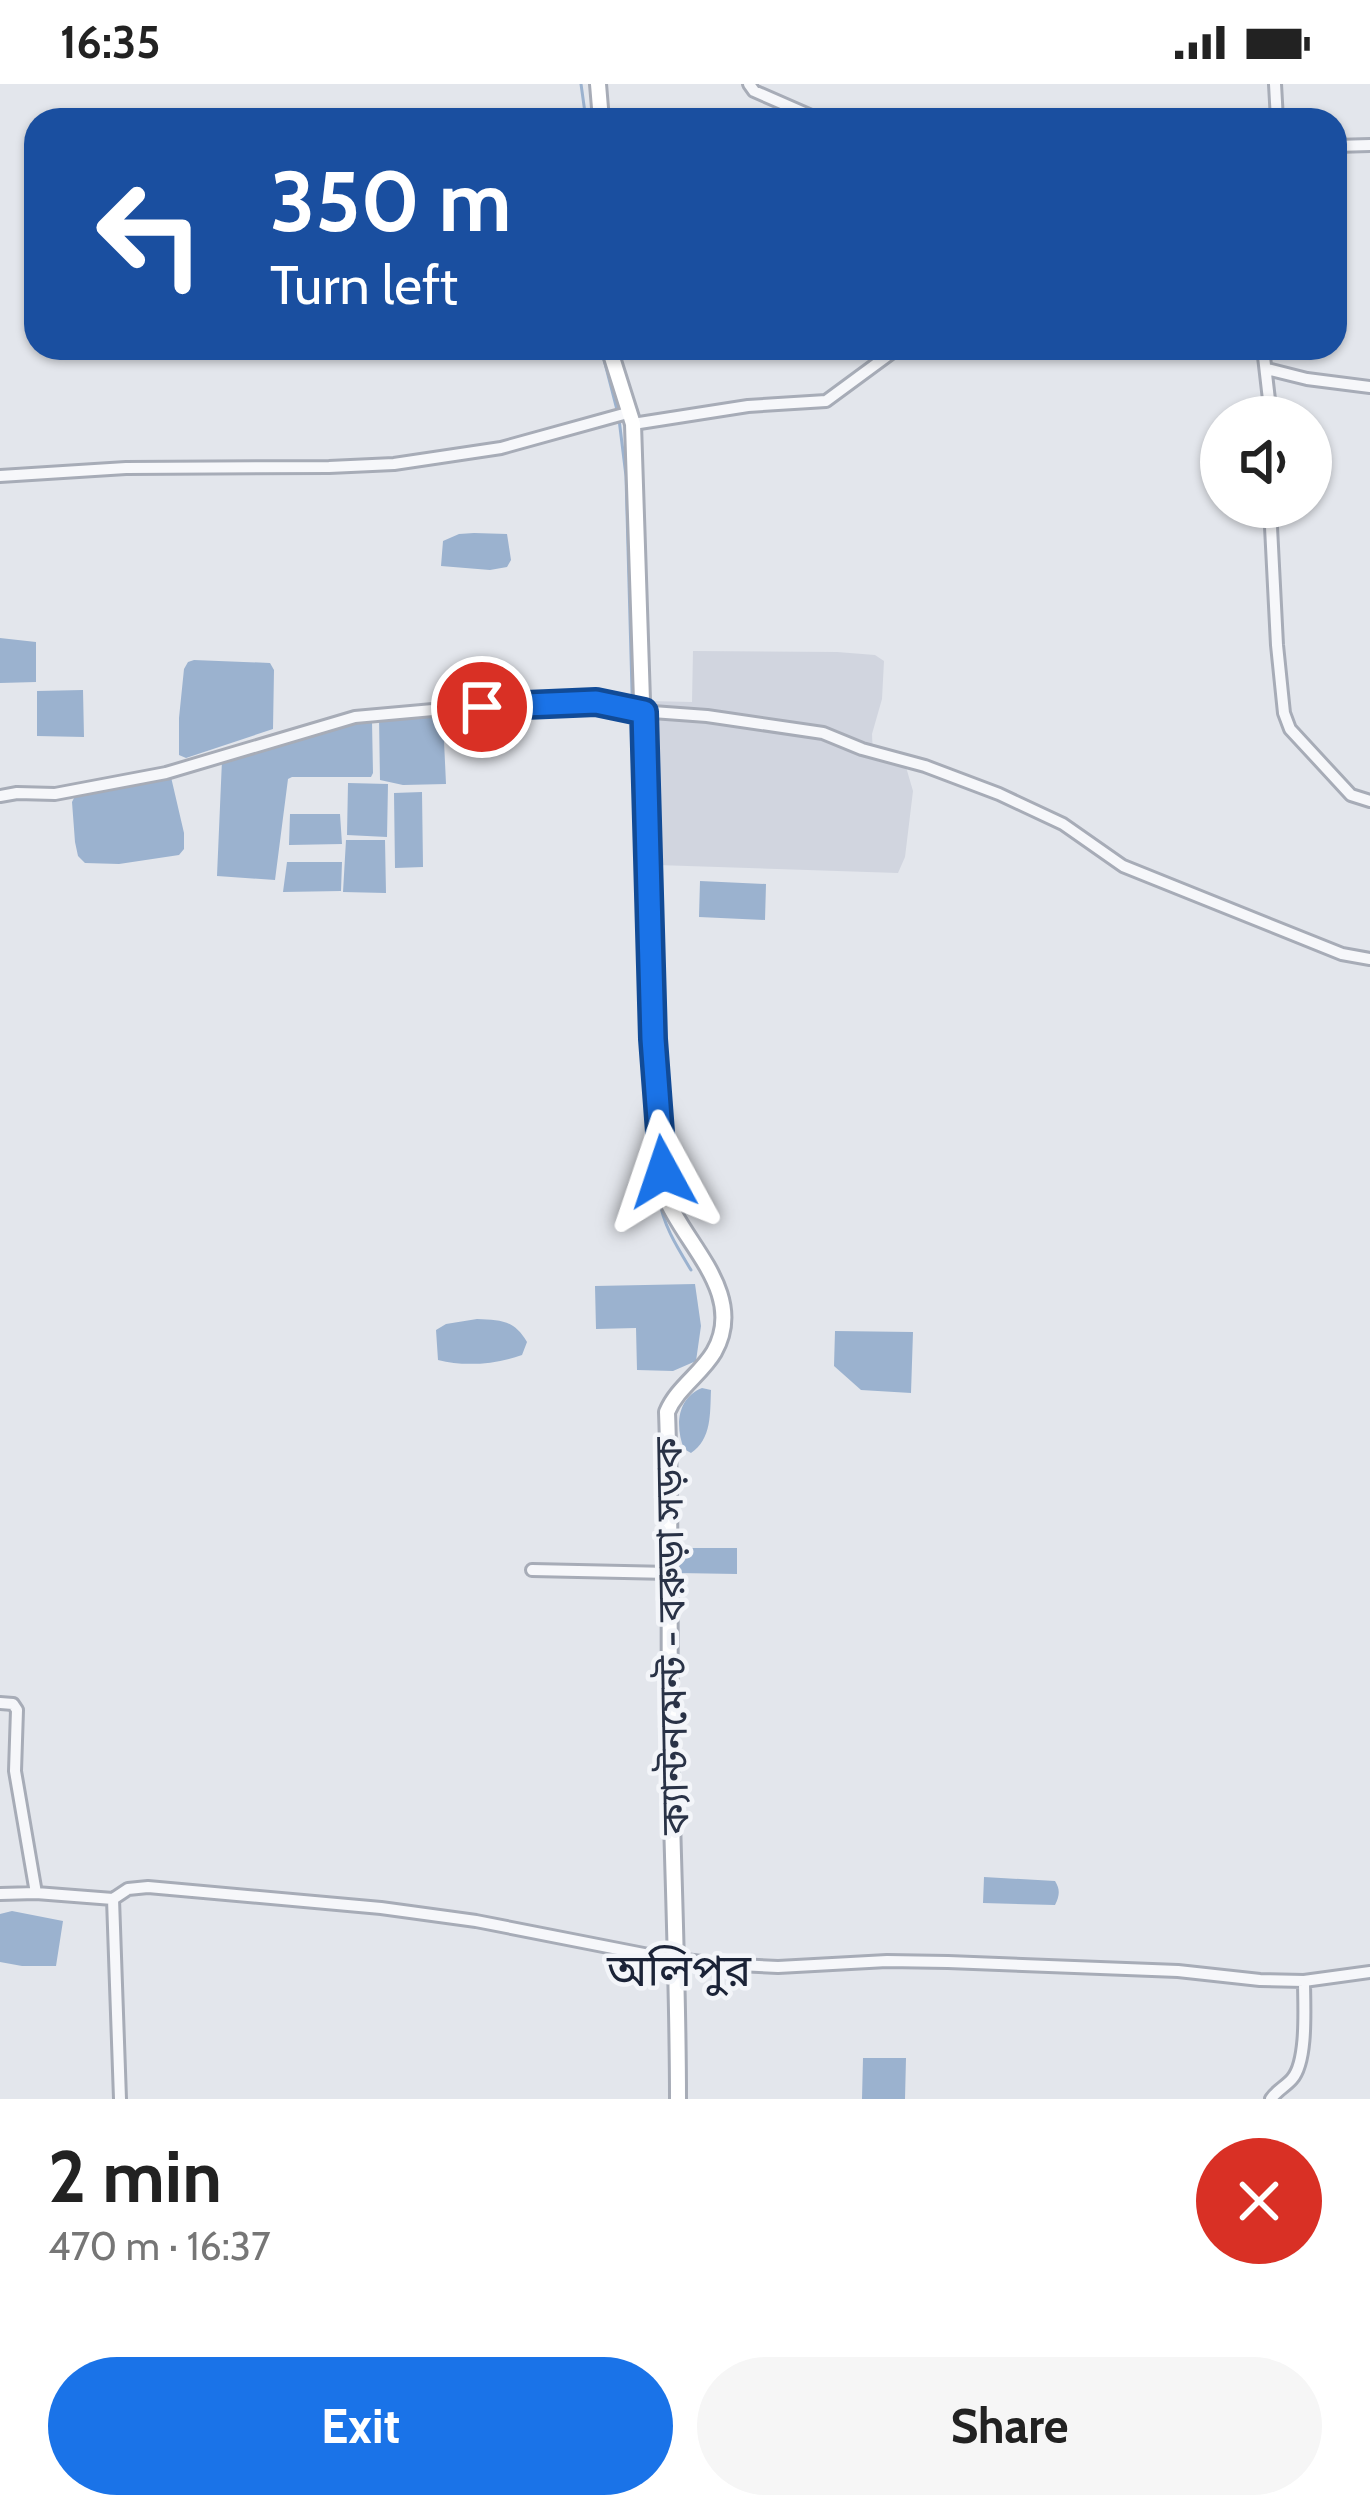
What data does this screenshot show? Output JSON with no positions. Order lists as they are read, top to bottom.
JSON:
{
  "streets": {
    "main road": ["ক্যান্টনমেন্ট - বরুড়া সড়ক"]
  },
  "districts": ["অলিপুর"],
  "page": {
    "status": "16:35",
    "turn": ["350 m", "Turn left"],
    "heading": ["2 min", "470 m · 16:37"],
    "buttons": ["Exit", "Share"]
  }
}
